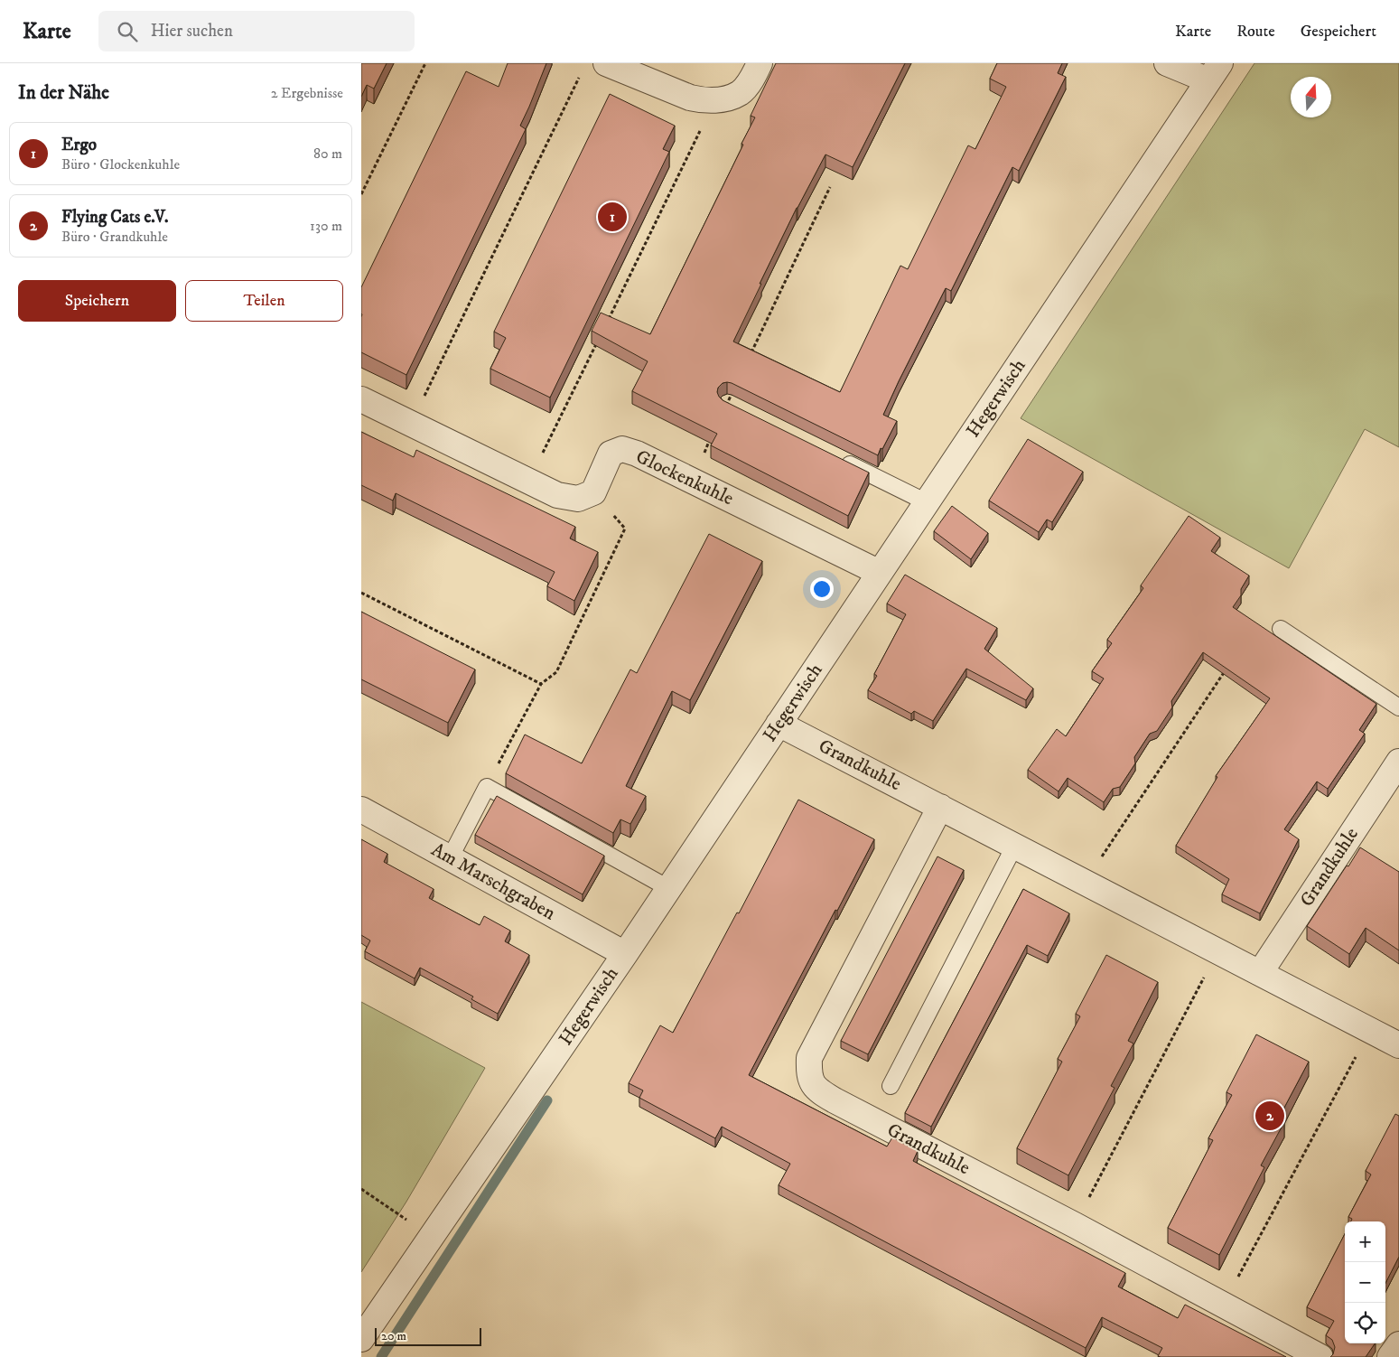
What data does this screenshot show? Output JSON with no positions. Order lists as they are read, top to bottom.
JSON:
{
  "streets": {
    "street": [
      "Hegerwisch",
      "Glockenkuhle",
      "Grandkuhle",
      "Am Marschgraben"
    ]
  },
  "crossings": [
    ["Hegerwisch", "Glockenkuhle"],
    ["Hegerwisch", "Grandkuhle"],
    ["Hegerwisch", "Am Marschgraben"]
  ],
  "scale_bar": "20 m",
  "north": "top",
  "page": {
    "header": "Karte",
    "search": "Hier suchen",
    "nav": ["Karte", "Route", "Gespeichert"],
    "heading": ["In der Nähe", "2 Ergebnisse"],
    "list": [
      {
        "mark": "1",
        "name": "Ergo",
        "note": "Büro · Glockenkuhle",
        "value": "80 m"
      },
      {
        "mark": "2",
        "name": "Flying Cats e.V.",
        "note": "Büro · Grandkuhle",
        "value": "130 m"
      }
    ],
    "pins": ["1", "2"],
    "buttons": ["Speichern", "Teilen"],
    "map_buttons": ["+", "−"],
    "scale": "20 m"
  }
}
